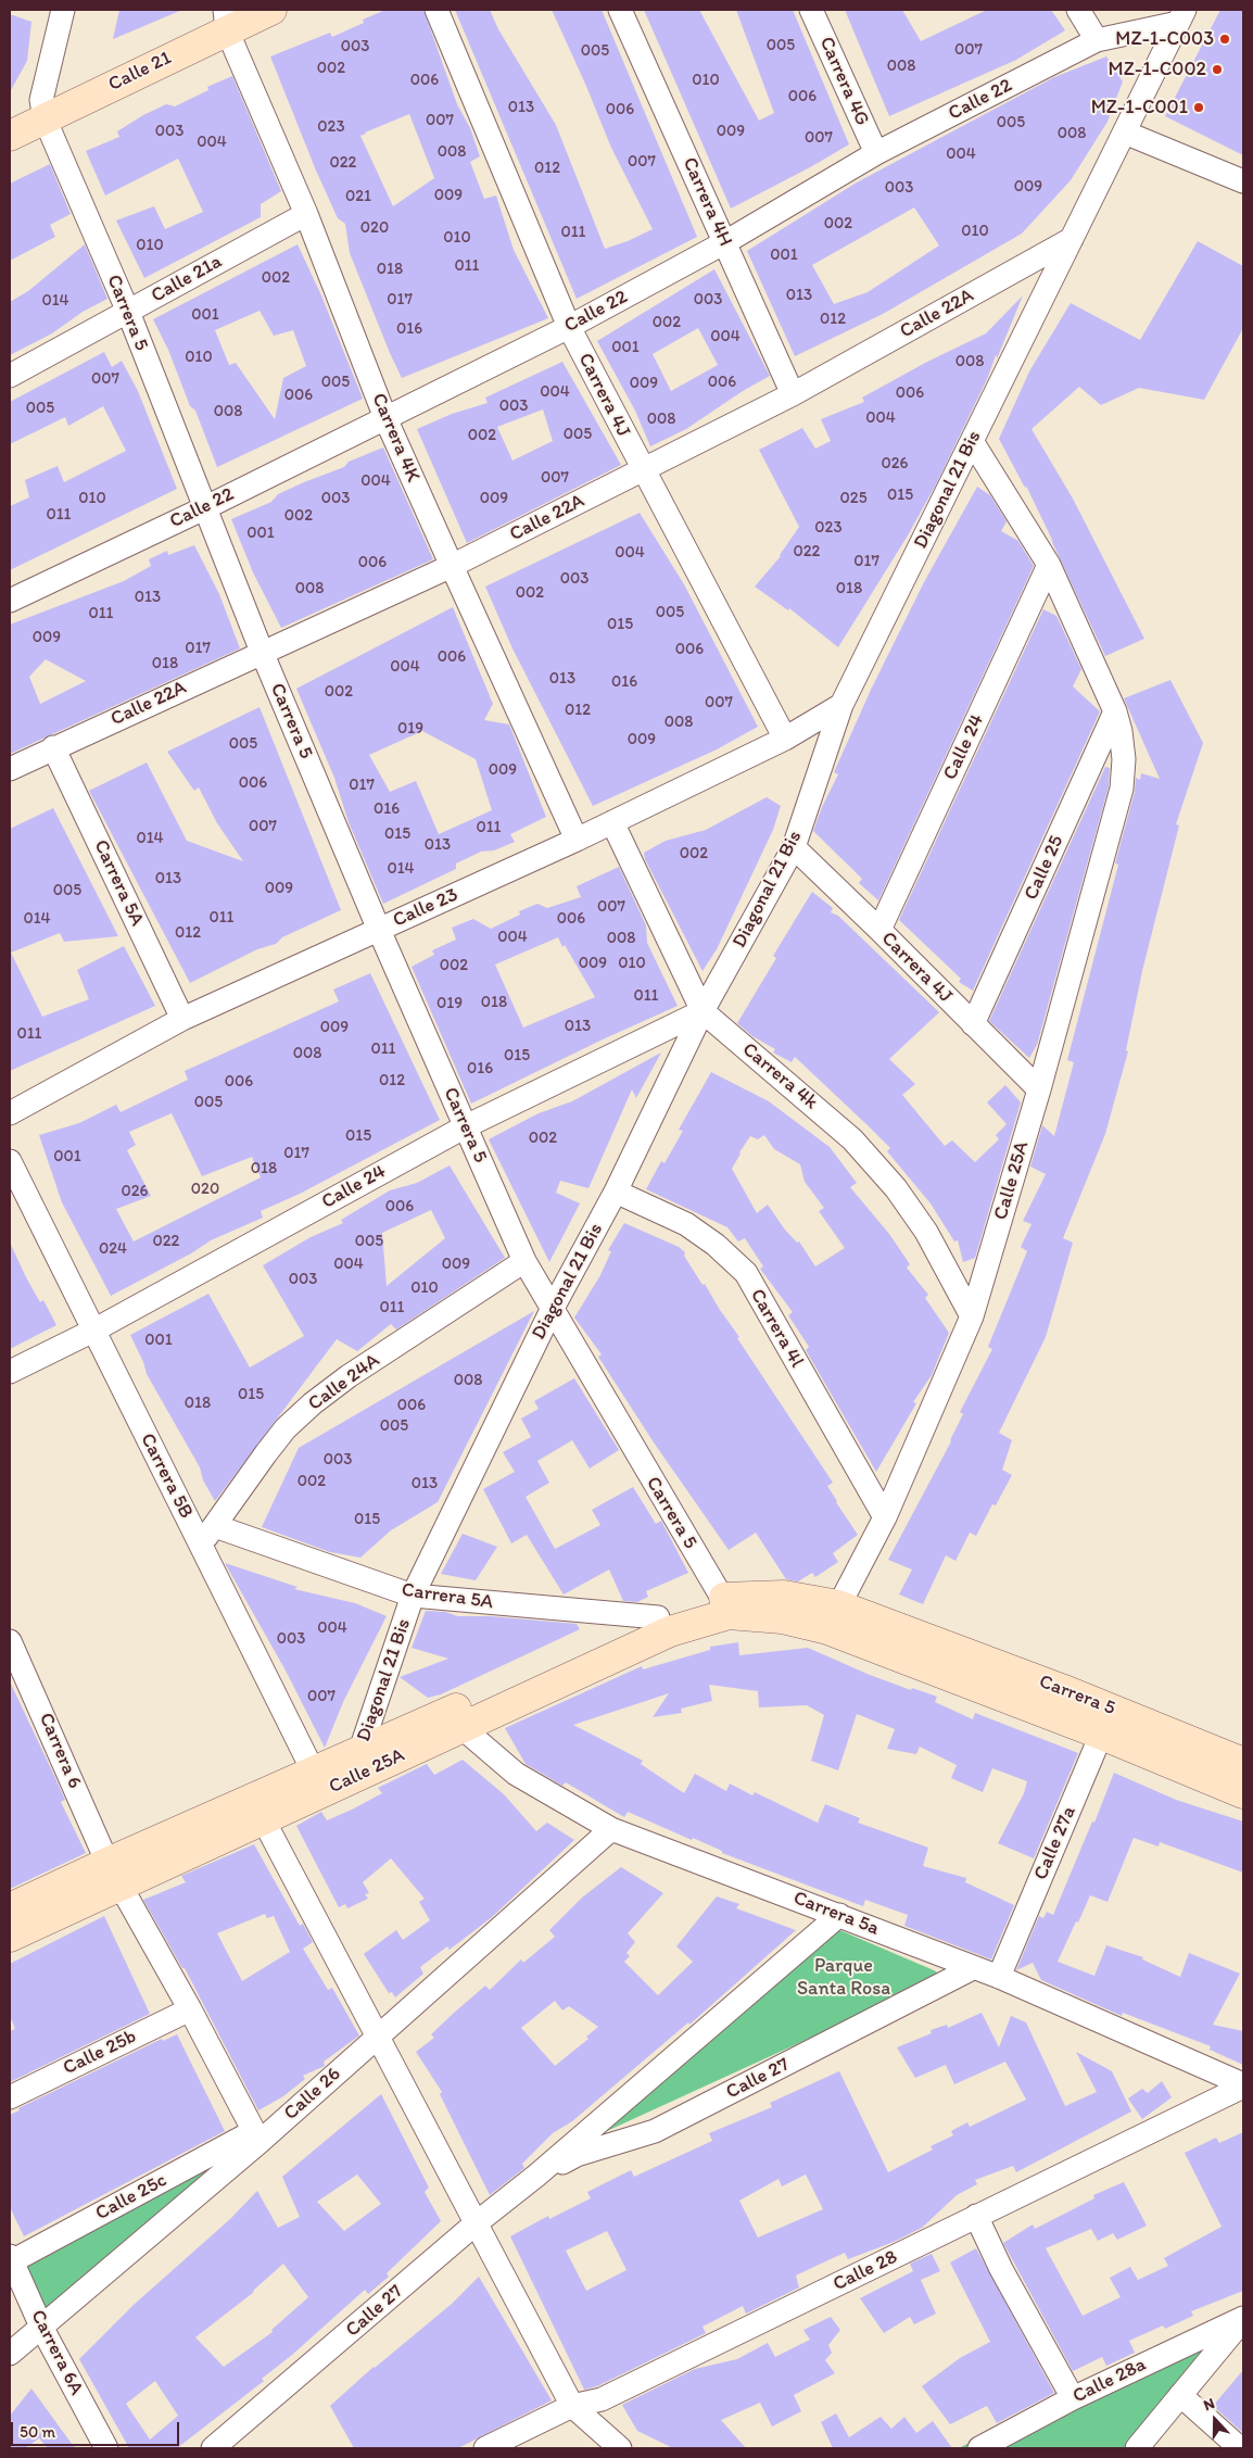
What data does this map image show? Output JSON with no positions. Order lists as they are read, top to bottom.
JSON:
{
  "streets": {
    "street": [
      "Calle 21",
      "Carrera 4G",
      "Calle 22",
      "Carrera 4H",
      "Calle 21a",
      "Carrera 5",
      "Calle 22A",
      "Carrera 4J",
      "Carrera 4K",
      "Diagonal 21 Bis",
      "Calle 24",
      "Calle 25",
      "Carrera 5A",
      "Calle 23",
      "Carrera 4k",
      "Calle 25A",
      "Carrera 4l",
      "Calle 24A",
      "Carrera 5B",
      "Carrera 6",
      "Calle 27a",
      "Carrera 5a",
      "Calle 25b",
      "Calle 27",
      "Calle 26",
      "Calle 25c",
      "Calle 28",
      "Carrera 6A",
      "Calle 28a"
    ]
  },
  "crossings": [
    ["Calle 21", "Carrera 5"],
    ["Calle 21", "Carrera 4K"],
    ["Carrera 4G", "Calle 22"],
    ["Calle 22", "Carrera 4H"],
    ["Calle 22", "Carrera 5"],
    ["Calle 22", "Carrera 4J"],
    ["Calle 22", "Carrera 4K"],
    ["Calle 22", "Diagonal 21 Bis"],
    ["Carrera 4H", "Calle 22A"],
    ["Calle 21a", "Carrera 5"],
    ["Calle 21a", "Carrera 4K"],
    ["Carrera 5", "Calle 22A"],
    ["Carrera 5", "Diagonal 21 Bis"],
    ["Carrera 5", "Calle 24"],
    ["Carrera 5", "Calle 23"],
    ["Carrera 5", "Calle 25A"],
    ["Carrera 5", "Calle 24A"],
    ["Carrera 5", "Calle 27a"],
    ["Calle 22A", "Carrera 4J"],
    ["Calle 22A", "Carrera 4K"],
    ["Calle 22A", "Diagonal 21 Bis"],
    ["Calle 22A", "Carrera 5A"],
    ["Carrera 4J", "Diagonal 21 Bis"],
    ["Carrera 4J", "Calle 24"],
    ["Carrera 4J", "Calle 25"],
    ["Carrera 4J", "Calle 23"],
    ["Carrera 4J", "Calle 25A"],
    ["Carrera 4K", "Calle 23"],
    ["Diagonal 21 Bis", "Calle 24"],
    ["Diagonal 21 Bis", "Carrera 5A"],
    ["Diagonal 21 Bis", "Calle 23"],
    ["Diagonal 21 Bis", "Carrera 4k"],
    ["Diagonal 21 Bis", "Calle 25A"],
    ["Diagonal 21 Bis", "Carrera 4l"],
    ["Calle 24", "Carrera 4k"],
    ["Calle 24", "Calle 25A"],
    ["Calle 24", "Carrera 5B"],
    ["Calle 25", "Calle 25A"],
    ["Carrera 5A", "Calle 23"],
    ["Carrera 5A", "Calle 25A"],
    ["Carrera 5A", "Calle 24A"],
    ["Carrera 5A", "Carrera 5B"],
    ["Calle 23", "Carrera 4k"],
    ["Carrera 4k", "Calle 25A"],
    ["Calle 25A", "Carrera 4l"],
    ["Calle 25A", "Carrera 5B"],
    ["Calle 25A", "Carrera 6"],
    ["Calle 25A", "Carrera 5a"],
    ["Calle 24A", "Carrera 5B"],
    ["Carrera 6", "Calle 25b"],
    ["Carrera 6", "Calle 26"],
    ["Carrera 6", "Calle 25c"],
    ["Calle 27a", "Carrera 5a"],
    ["Carrera 5a", "Calle 27"],
    ["Carrera 5a", "Calle 26"],
    ["Carrera 5a", "Calle 28"],
    ["Calle 26", "Calle 25c"],
    ["Calle 26", "Carrera 6A"],
    ["Calle 25c", "Carrera 6A"]
  ],
  "parks": ["Parque Santa Rosa"],
  "places": ["MZ-1-C003", "MZ-1-C002", "MZ-1-C001"],
  "house_numbers": [
    "005",
    "003",
    "007",
    "005",
    "008",
    "002",
    "006",
    "010",
    "006",
    "013",
    "006",
    "007",
    "005",
    "023",
    "003",
    "009",
    "008",
    "007",
    "004",
    "008",
    "004",
    "007",
    "022",
    "012",
    "009",
    "003",
    "009",
    "021",
    "002",
    "020",
    "010",
    "011",
    "010",
    "010",
    "001",
    "011",
    "018",
    "002",
    "013",
    "017",
    "003",
    "014",
    "001",
    "012",
    "002",
    "016",
    "004",
    "001",
    "010",
    "008",
    "007",
    "005",
    "006",
    "009",
    "004",
    "006",
    "006",
    "003",
    "005",
    "008",
    "004",
    "008",
    "005",
    "002",
    "026",
    "007",
    "004",
    "015",
    "010",
    "003",
    "009",
    "025",
    "011",
    "002",
    "023",
    "001",
    "022",
    "004",
    "017",
    "006",
    "003",
    "008",
    "018",
    "002",
    "013",
    "005",
    "011",
    "015",
    "009",
    "017",
    "006",
    "006",
    "018",
    "004",
    "013",
    "016",
    "002",
    "007",
    "012",
    "008",
    "019",
    "009",
    "005",
    "009",
    "006",
    "017",
    "016",
    "007",
    "011",
    "015",
    "014",
    "013",
    "002",
    "014",
    "013",
    "009",
    "005",
    "007",
    "011",
    "014",
    "006",
    "012",
    "004",
    "008",
    "009",
    "010",
    "002",
    "011",
    "018",
    "019",
    "013",
    "009",
    "011",
    "011",
    "008",
    "015",
    "016",
    "012",
    "006",
    "005",
    "015",
    "002",
    "017",
    "001",
    "018",
    "020",
    "026",
    "006",
    "022",
    "005",
    "024",
    "004",
    "009",
    "003",
    "010",
    "011",
    "001",
    "008",
    "015",
    "018",
    "006",
    "005",
    "003",
    "002",
    "013",
    "015",
    "004",
    "003",
    "007"
  ],
  "scale_bar": "50 m",
  "north": "top"
}
